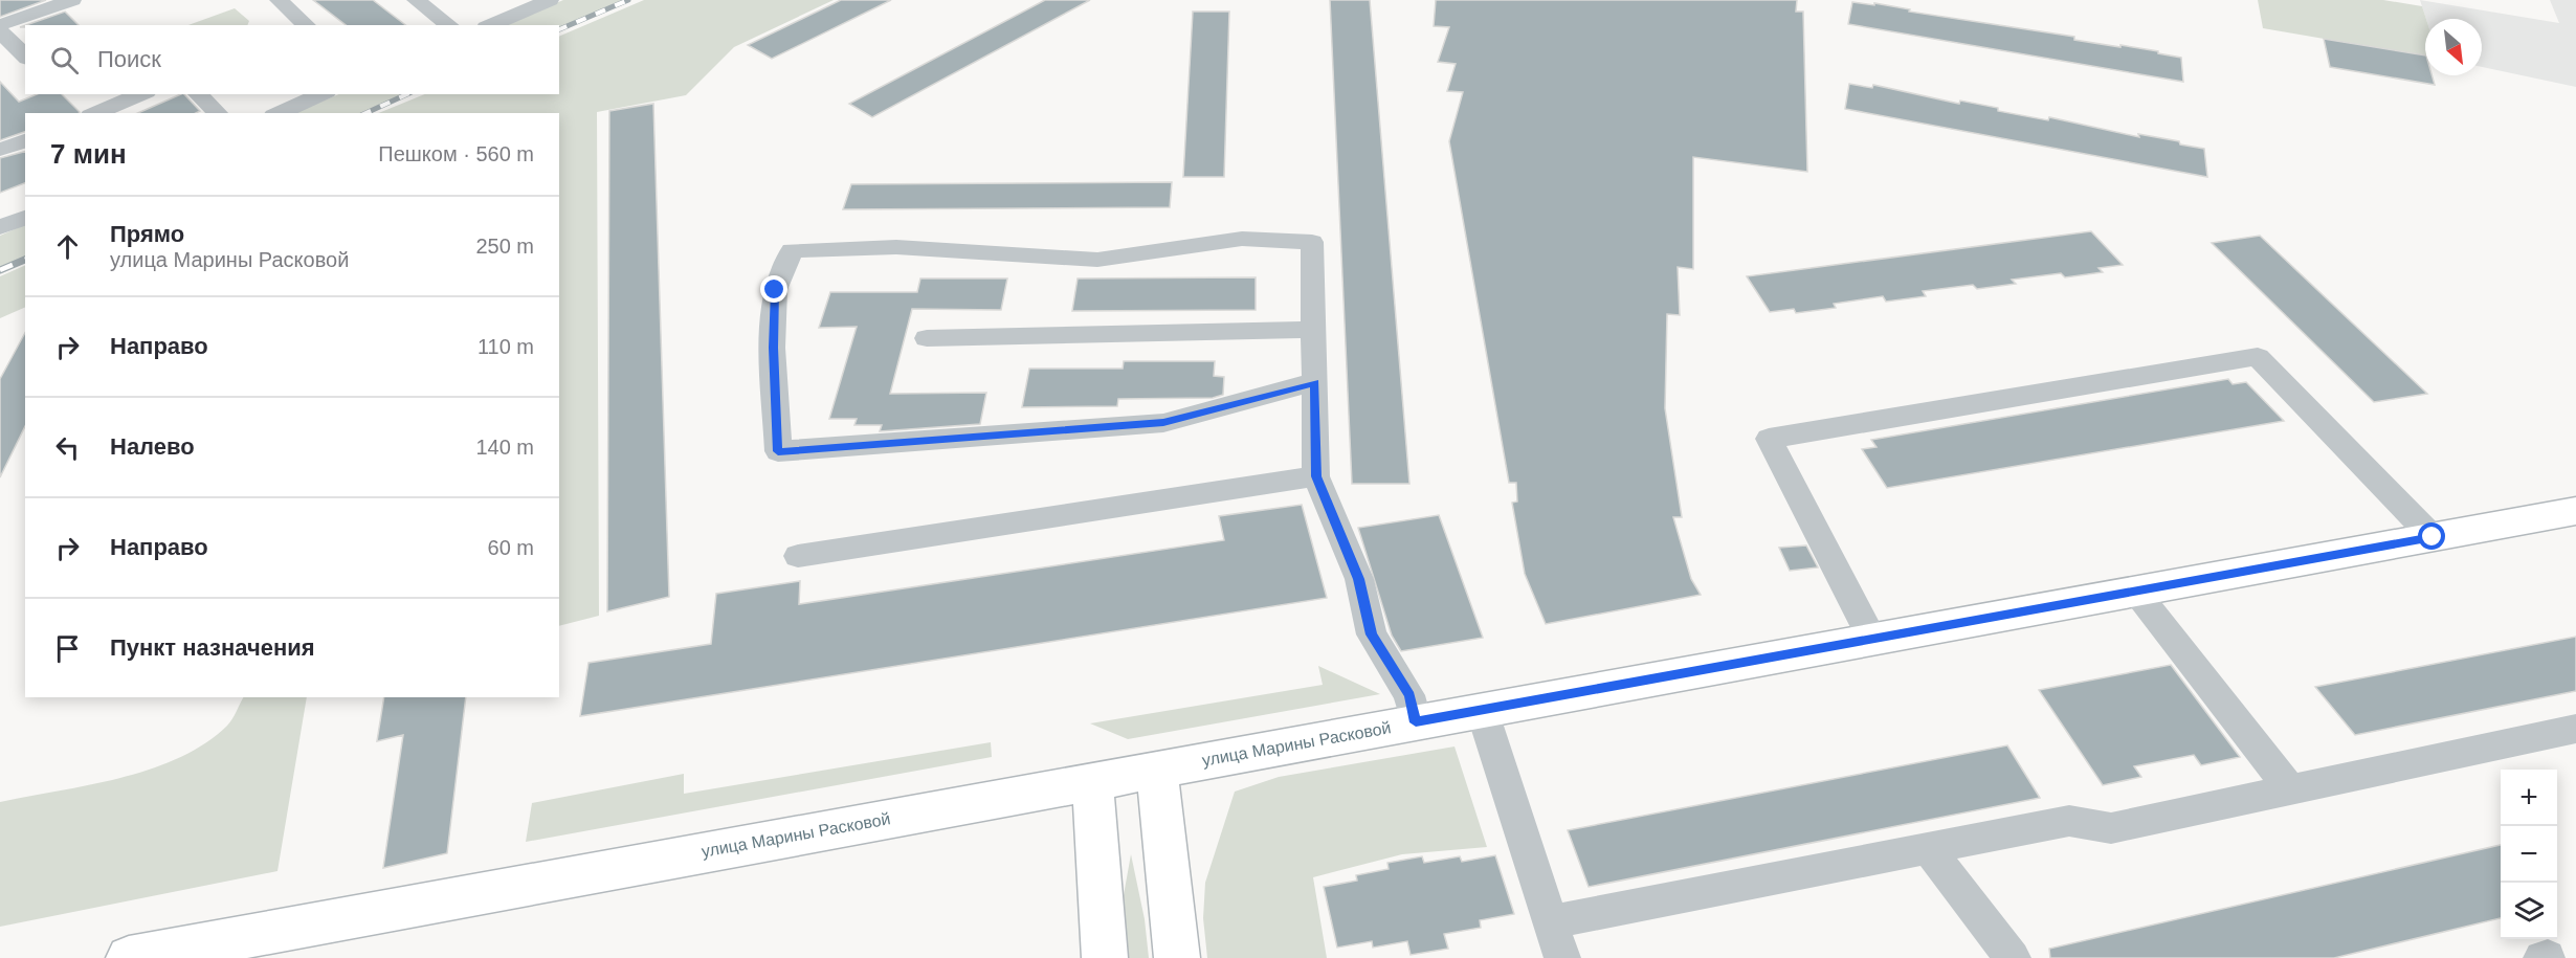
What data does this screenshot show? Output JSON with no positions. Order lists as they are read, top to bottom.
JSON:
{
  "streets": {
    "main road": ["улица Марины Расковой"]
  },
  "north": "bottom right",
  "page": {
    "search": "Поиск",
    "heading": ["7 мин", "Пешком · 560 m"],
    "list": [
      ["Прямо", "улица Марины Расковой", "250 m"],
      ["Направо", "110 m"],
      ["Налево", "140 m"],
      ["Направо", "60 m"],
      "Пункт назначения"
    ],
    "map_buttons": ["+", "−"]
  }
}
